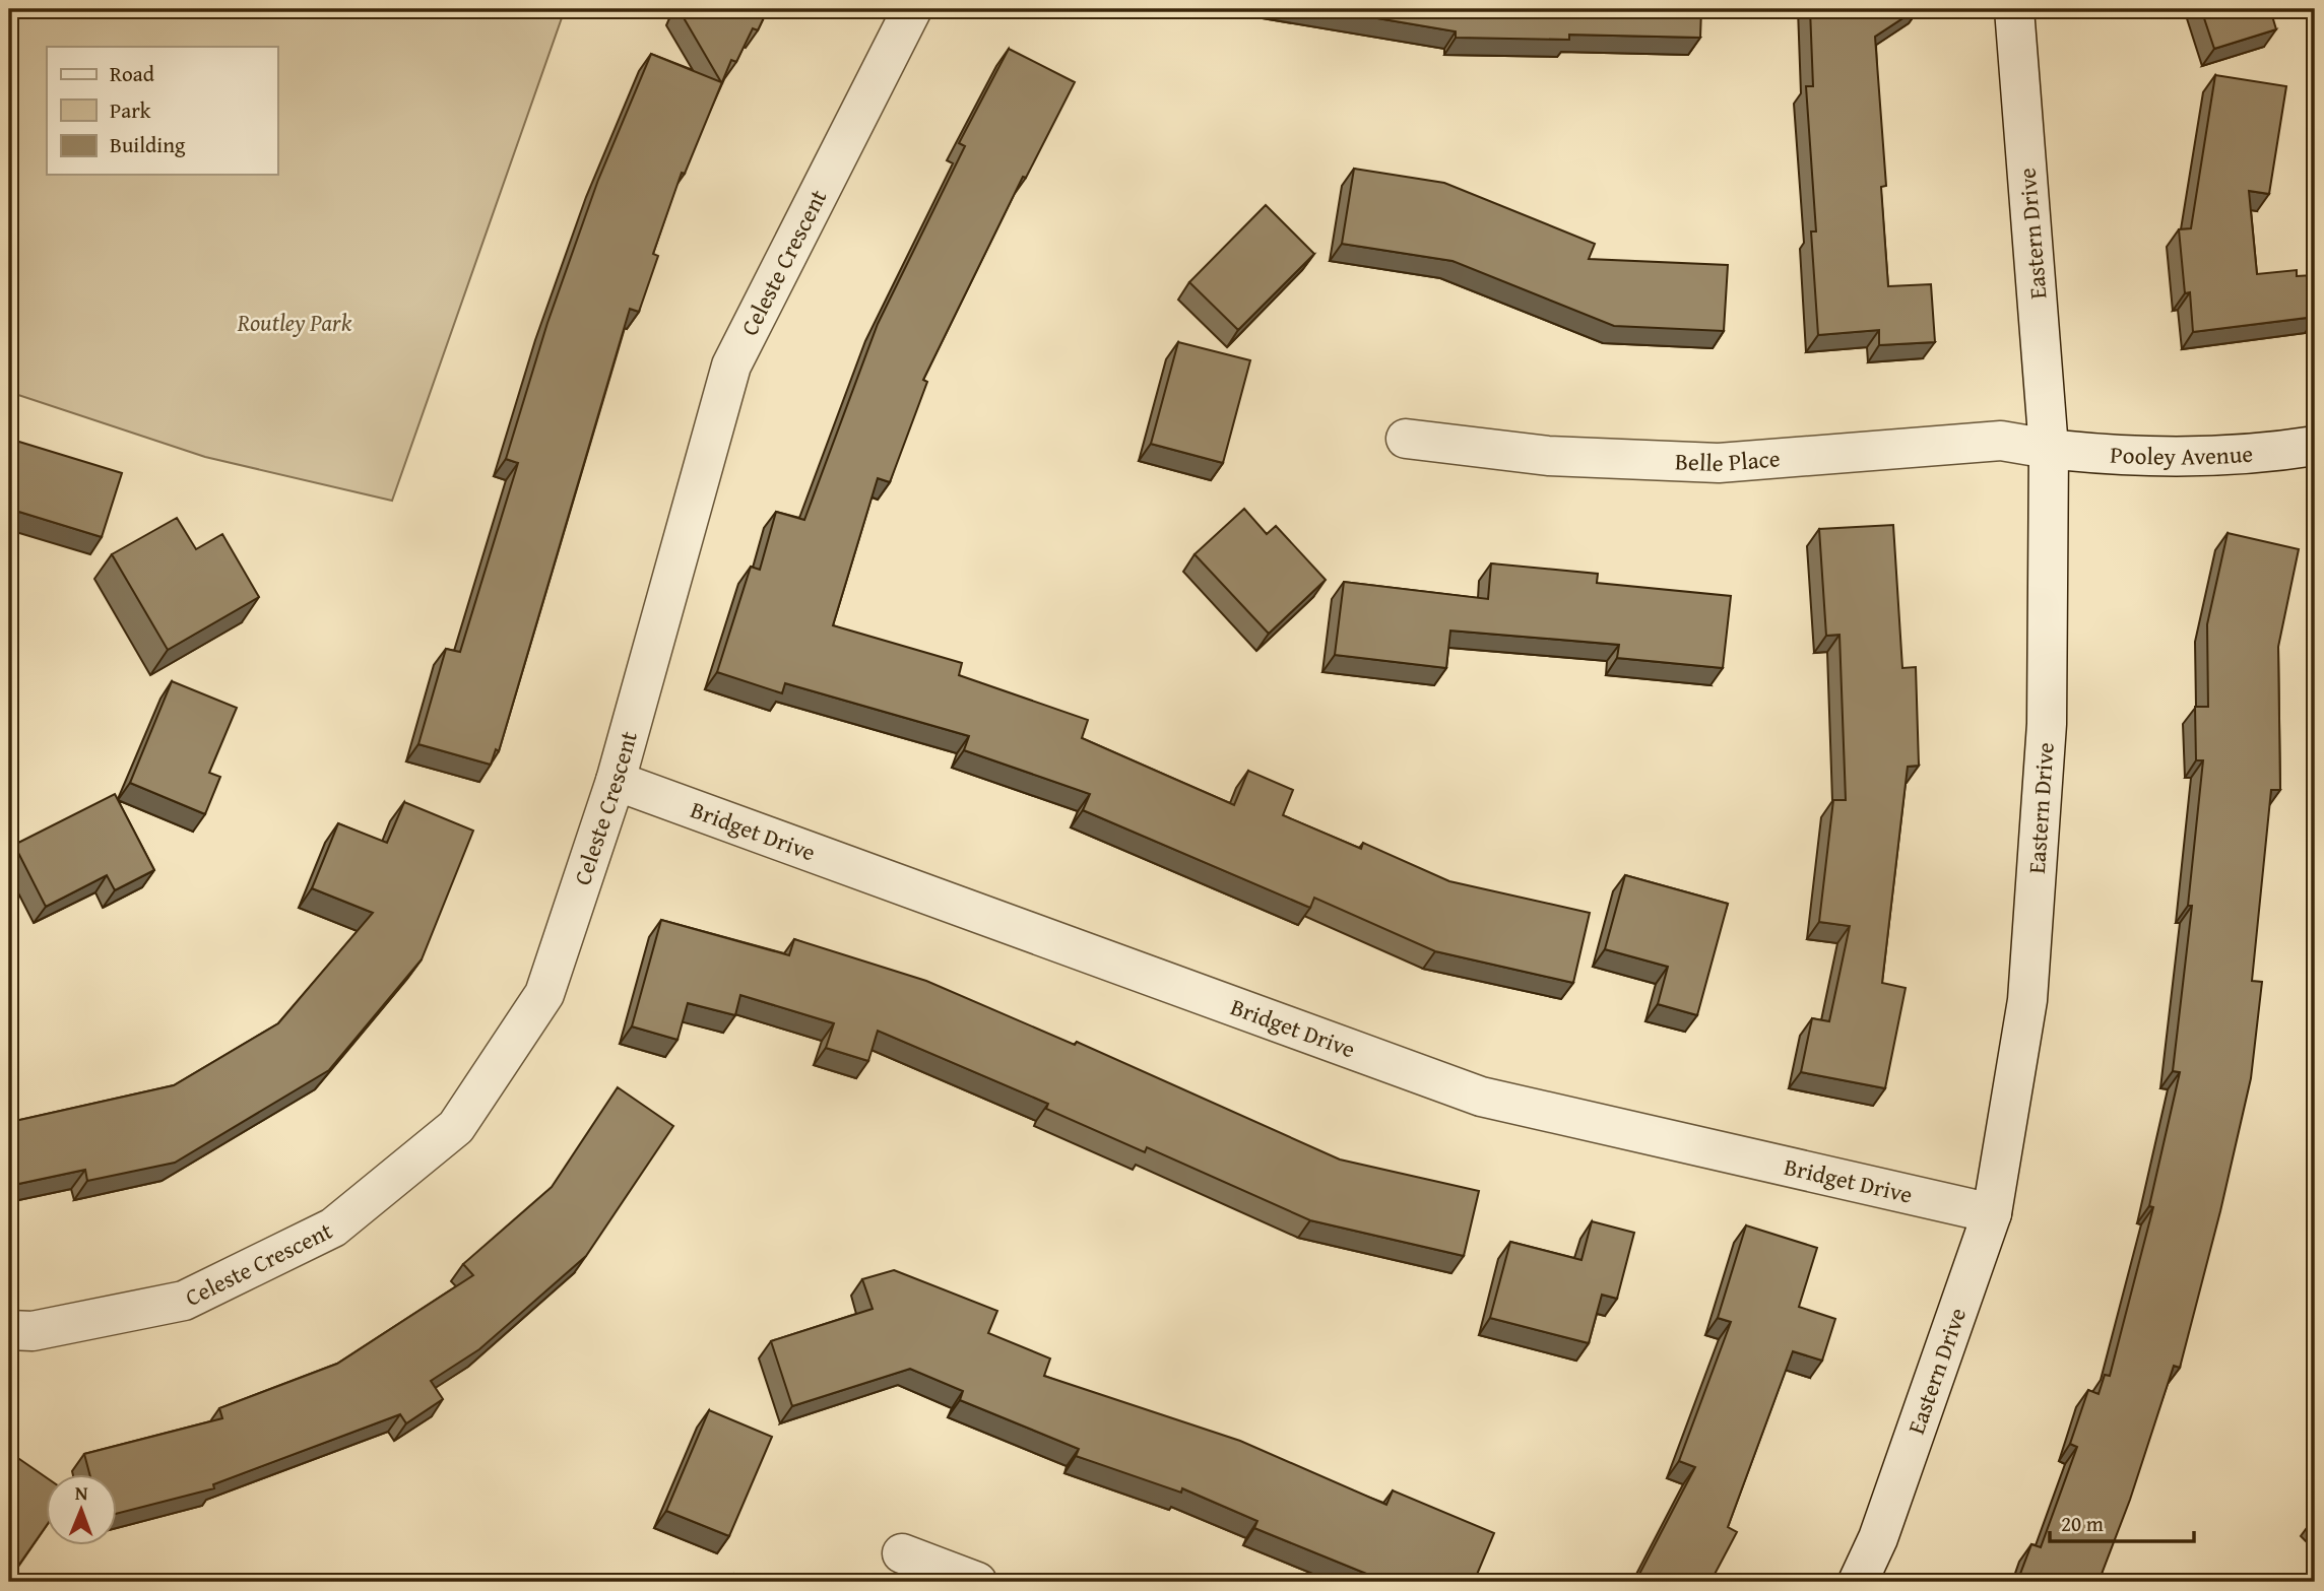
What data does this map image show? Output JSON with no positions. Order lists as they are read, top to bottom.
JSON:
{
  "streets": {
    "street": [
      "Eastern Drive",
      "Celeste Crescent",
      "Pooley Avenue",
      "Belle Place",
      "Bridget Drive"
    ]
  },
  "crossings": [
    ["Eastern Drive", "Pooley Avenue"],
    ["Eastern Drive", "Belle Place"],
    ["Eastern Drive", "Bridget Drive"],
    ["Celeste Crescent", "Bridget Drive"],
    ["Pooley Avenue", "Belle Place"]
  ],
  "parks": ["Routley Park"],
  "legend": ["Road", "Park", "Building"],
  "scale_bar": "20 m",
  "north": "top"
}
